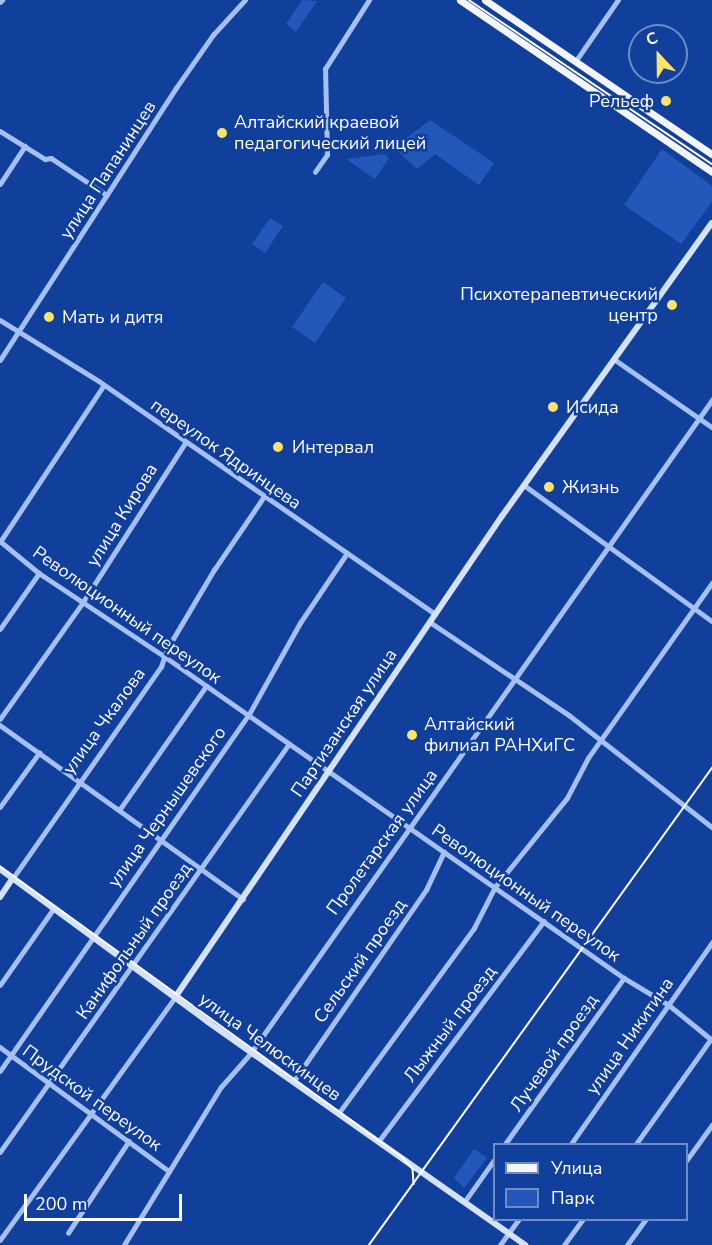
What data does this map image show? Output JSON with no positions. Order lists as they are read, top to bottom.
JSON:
{
  "streets": {
    "main road": ["улица Чкалова", "Партизанская улица", "улица Челюскинцев"],
    "street": [
      "улица Папанинцев",
      "переулок Ядринцева",
      "улица Кирова",
      "Революционный переулок",
      "улица Чернышевского",
      "Пролетарская улица",
      "Канифольный проезд",
      "Сельский проезд",
      "Лыжный проезд",
      "улица Никитина",
      "Лучевой проезд",
      "Прудской переулок"
    ]
  },
  "crossings": [
    ["улица Папанинцев", "переулок Ядринцева"],
    ["переулок Ядринцева", "улица Кирова"],
    ["переулок Ядринцева", "улица Чкалова"],
    ["переулок Ядринцева", "Партизанская улица"],
    ["переулок Ядринцева", "улица Чернышевского"],
    ["улица Кирова", "Революционный переулок"],
    ["Революционный переулок", "улица Чкалова"],
    ["Революционный переулок", "Партизанская улица"],
    ["Революционный переулок", "улица Чернышевского"],
    ["Революционный переулок", "Пролетарская улица"],
    ["Революционный переулок", "Канифольный проезд"],
    ["Революционный переулок", "Сельский проезд"],
    ["Революционный переулок", "Лыжный проезд"],
    ["Революционный переулок", "улица Никитина"],
    ["Революционный переулок", "Лучевой проезд"],
    ["улица Чкалова", "улица Челюскинцев"],
    ["Партизанская улица", "улица Челюскинцев"],
    ["Партизанская улица", "Прудской переулок"],
    ["улица Чернышевского", "улица Челюскинцев"],
    ["улица Чернышевского", "Прудской переулок"],
    ["Пролетарская улица", "улица Челюскинцев"],
    ["Пролетарская улица", "Прудской переулок"],
    ["Канифольный проезд", "улица Челюскинцев"],
    ["Канифольный проезд", "Прудской переулок"],
    ["Сельский проезд", "улица Челюскинцев"],
    ["Лыжный проезд", "улица Челюскинцев"]
  ],
  "places": [
    "Рельеф",
    "Алтайский краевой педагогический лицей",
    "Психотерапевтический центр",
    "Мать и дитя",
    "Исида",
    "Интервал",
    "Жизнь",
    "Алтайский филиал РАНХиГС"
  ],
  "legend": ["Улица", "Парк"],
  "scale_bar": "200 m",
  "north": "top"
}
